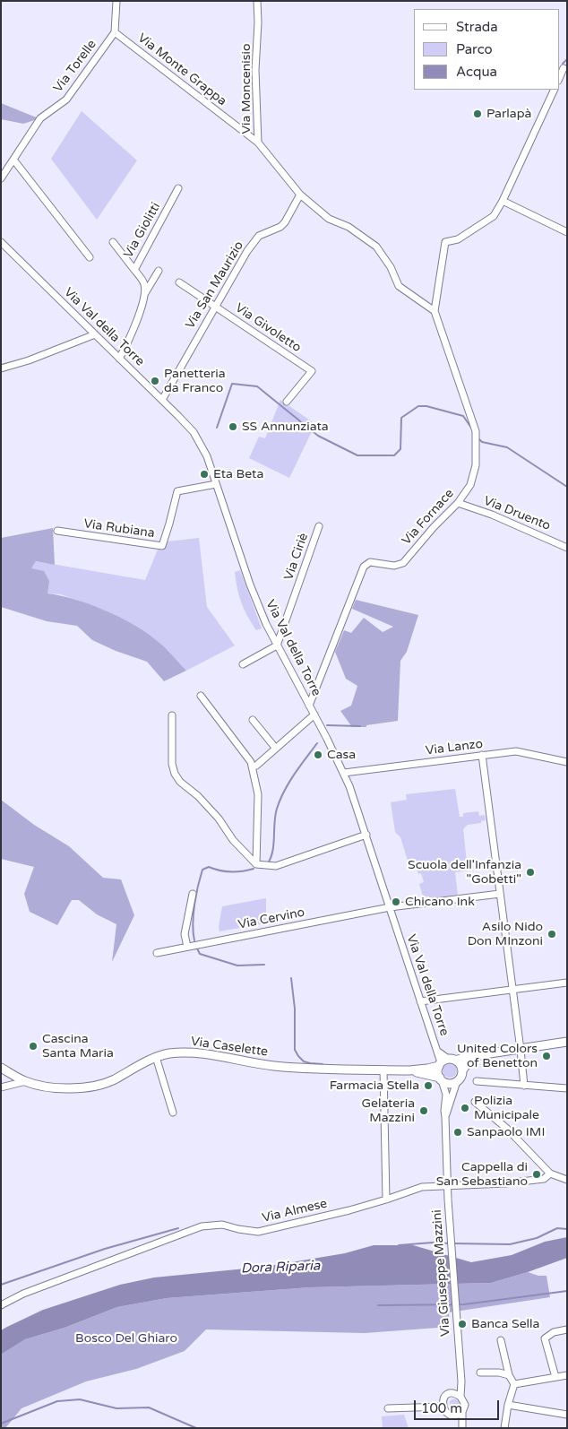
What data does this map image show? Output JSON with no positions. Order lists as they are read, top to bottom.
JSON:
{
  "streets": {
    "main road": ["Via Caselette"],
    "street": [
      "Via Torelle",
      "Via Monte Grappa",
      "Via Moncenisio",
      "Via Giolitti",
      "Via San Maurizio",
      "Via Val della Torre",
      "Via Givoletto",
      "Via Druento",
      "Via Fornace",
      "Via Rubiana",
      "Via Ciriè",
      "Via Lanzo",
      "Via Cervino",
      "Via Almese",
      "Via Giuseppe Mazzini"
    ]
  },
  "crossings": [
    ["Via Torelle", "Via Monte Grappa"],
    ["Via Monte Grappa", "Via Moncenisio"],
    ["Via Moncenisio", "Via San Maurizio"],
    ["Via Moncenisio", "Via Fornace"],
    ["Via San Maurizio", "Via Val della Torre"],
    ["Via San Maurizio", "Via Givoletto"],
    ["Via Val della Torre", "Via Fornace"],
    ["Via Val della Torre", "Via Rubiana"],
    ["Via Val della Torre", "Via Ciriè"],
    ["Via Val della Torre", "Via Lanzo"],
    ["Via Val della Torre", "Via Cervino"],
    ["Via Val della Torre", "Via Caselette"],
    ["Via Val della Torre", "Via Giuseppe Mazzini"],
    ["Via Druento", "Via Fornace"],
    ["Via Caselette", "Via Giuseppe Mazzini"],
    ["Via Almese", "Via Giuseppe Mazzini"]
  ],
  "water": ["Dora Riparia"],
  "parks": ["Bosco Del Ghiaro"],
  "places": [
    "Parlapà",
    "Panetteria da Franco",
    "SS Annunziata",
    "Eta Beta",
    "Casa",
    "Scuola dell'Infanzia \"Gobetti\"",
    "Chicano Ink",
    "Asilo Nido Don MInzoni",
    "Cascina Santa Maria",
    "United Colors of Benetton",
    "Farmacia Stella",
    "Polizia Municipale",
    "Gelateria Mazzini",
    "Sanpaolo IMI",
    "Cappella di San Sebastiano",
    "Banca Sella"
  ],
  "legend": ["Strada", "Parco", "Acqua"],
  "scale_bar": "100 m"
}
